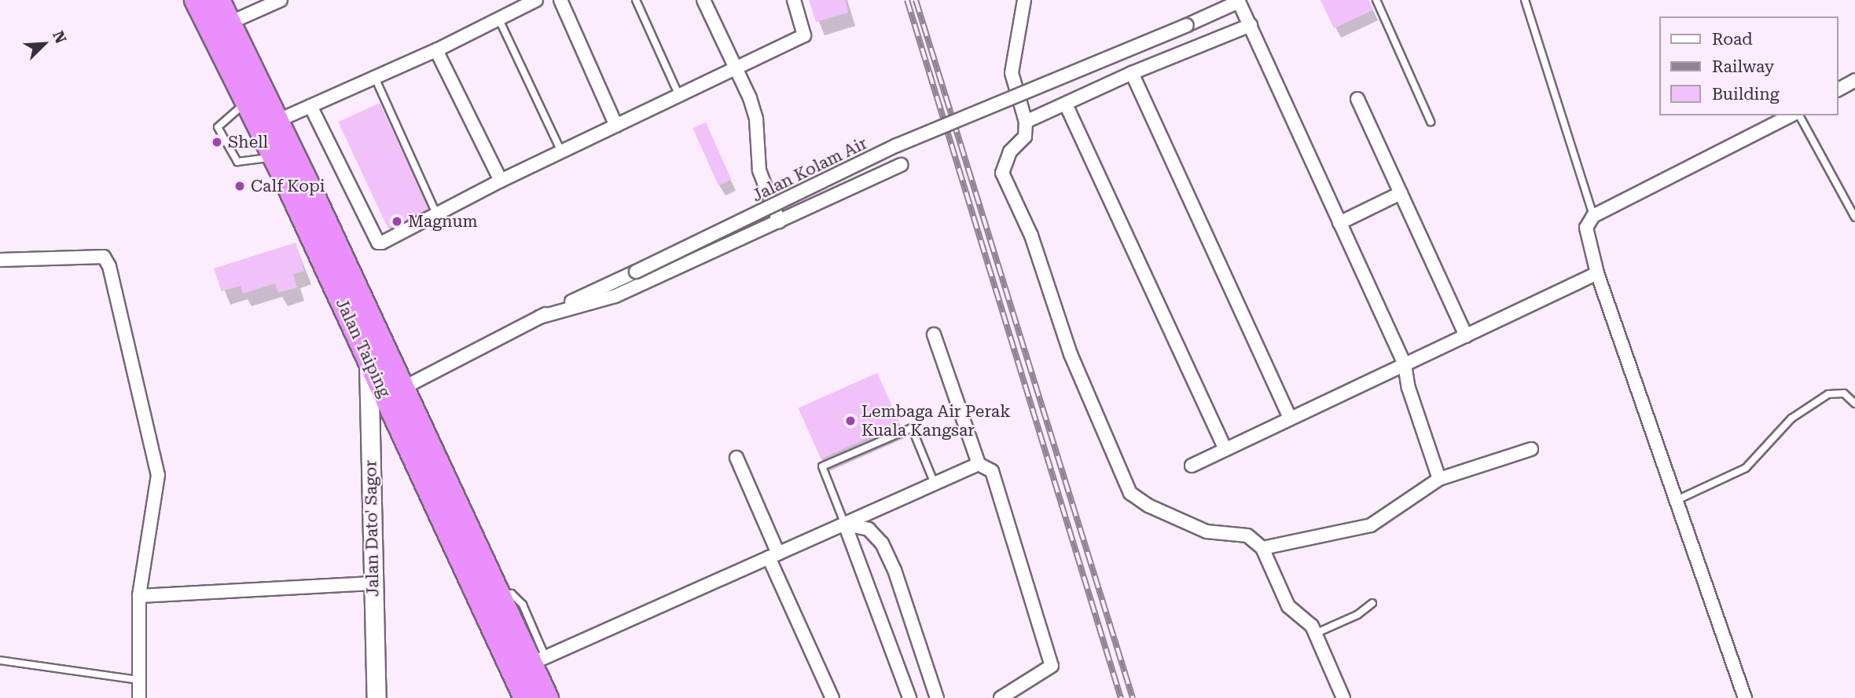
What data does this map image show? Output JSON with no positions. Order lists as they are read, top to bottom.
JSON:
{
  "streets": {
    "highway": ["Jalan Taiping"],
    "main road": ["Jalan Dato' Sagor"],
    "street": ["Jalan Kolam Air"]
  },
  "crossings": [
    ["Jalan Kolam Air", "Jalan Taiping"],
    ["Jalan Taiping", "Jalan Dato' Sagor"]
  ],
  "places": [
    "Shell",
    "Calf Kopi",
    "Magnum",
    "Lembaga Air Perak Kuala Kangsar"
  ],
  "legend": ["Road", "Railway", "Building"],
  "north": "top right"
}
